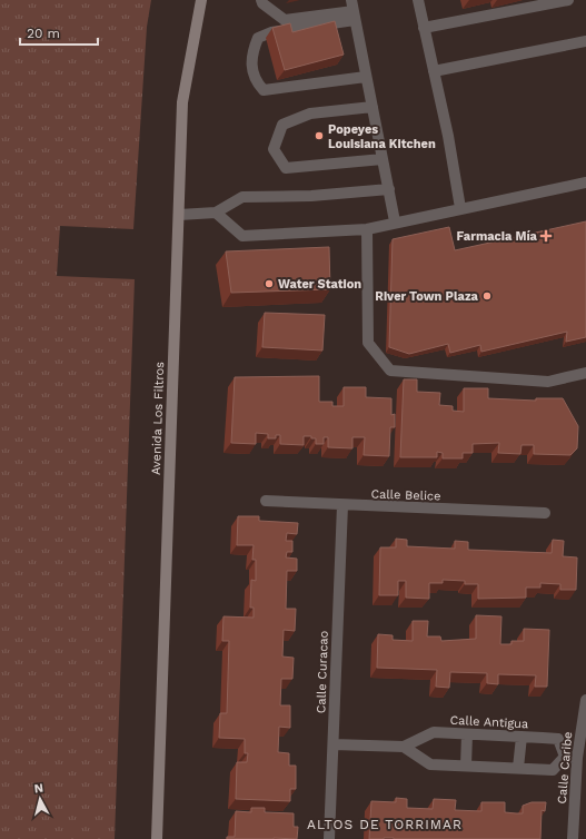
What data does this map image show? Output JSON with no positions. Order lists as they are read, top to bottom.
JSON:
{
  "streets": {
    "main road": ["Avenida Los Filtros"],
    "street": [
      "Calle Belice",
      "Calle Curacao",
      "Calle Antigua",
      "Calle Caribe"
    ]
  },
  "crossings": [
    ["Calle Belice", "Calle Curacao"],
    ["Calle Curacao", "Calle Antigua"],
    ["Calle Antigua", "Calle Caribe"]
  ],
  "districts": ["ALTOS DE TORRIMAR"],
  "places": {
    "other": ["Popeyes Louisiana Kitchen", "Water Station", "River Town Plaza"],
    "health": ["Farmacia Mía"]
  },
  "scale_bar": "20 m",
  "north": "top"
}
